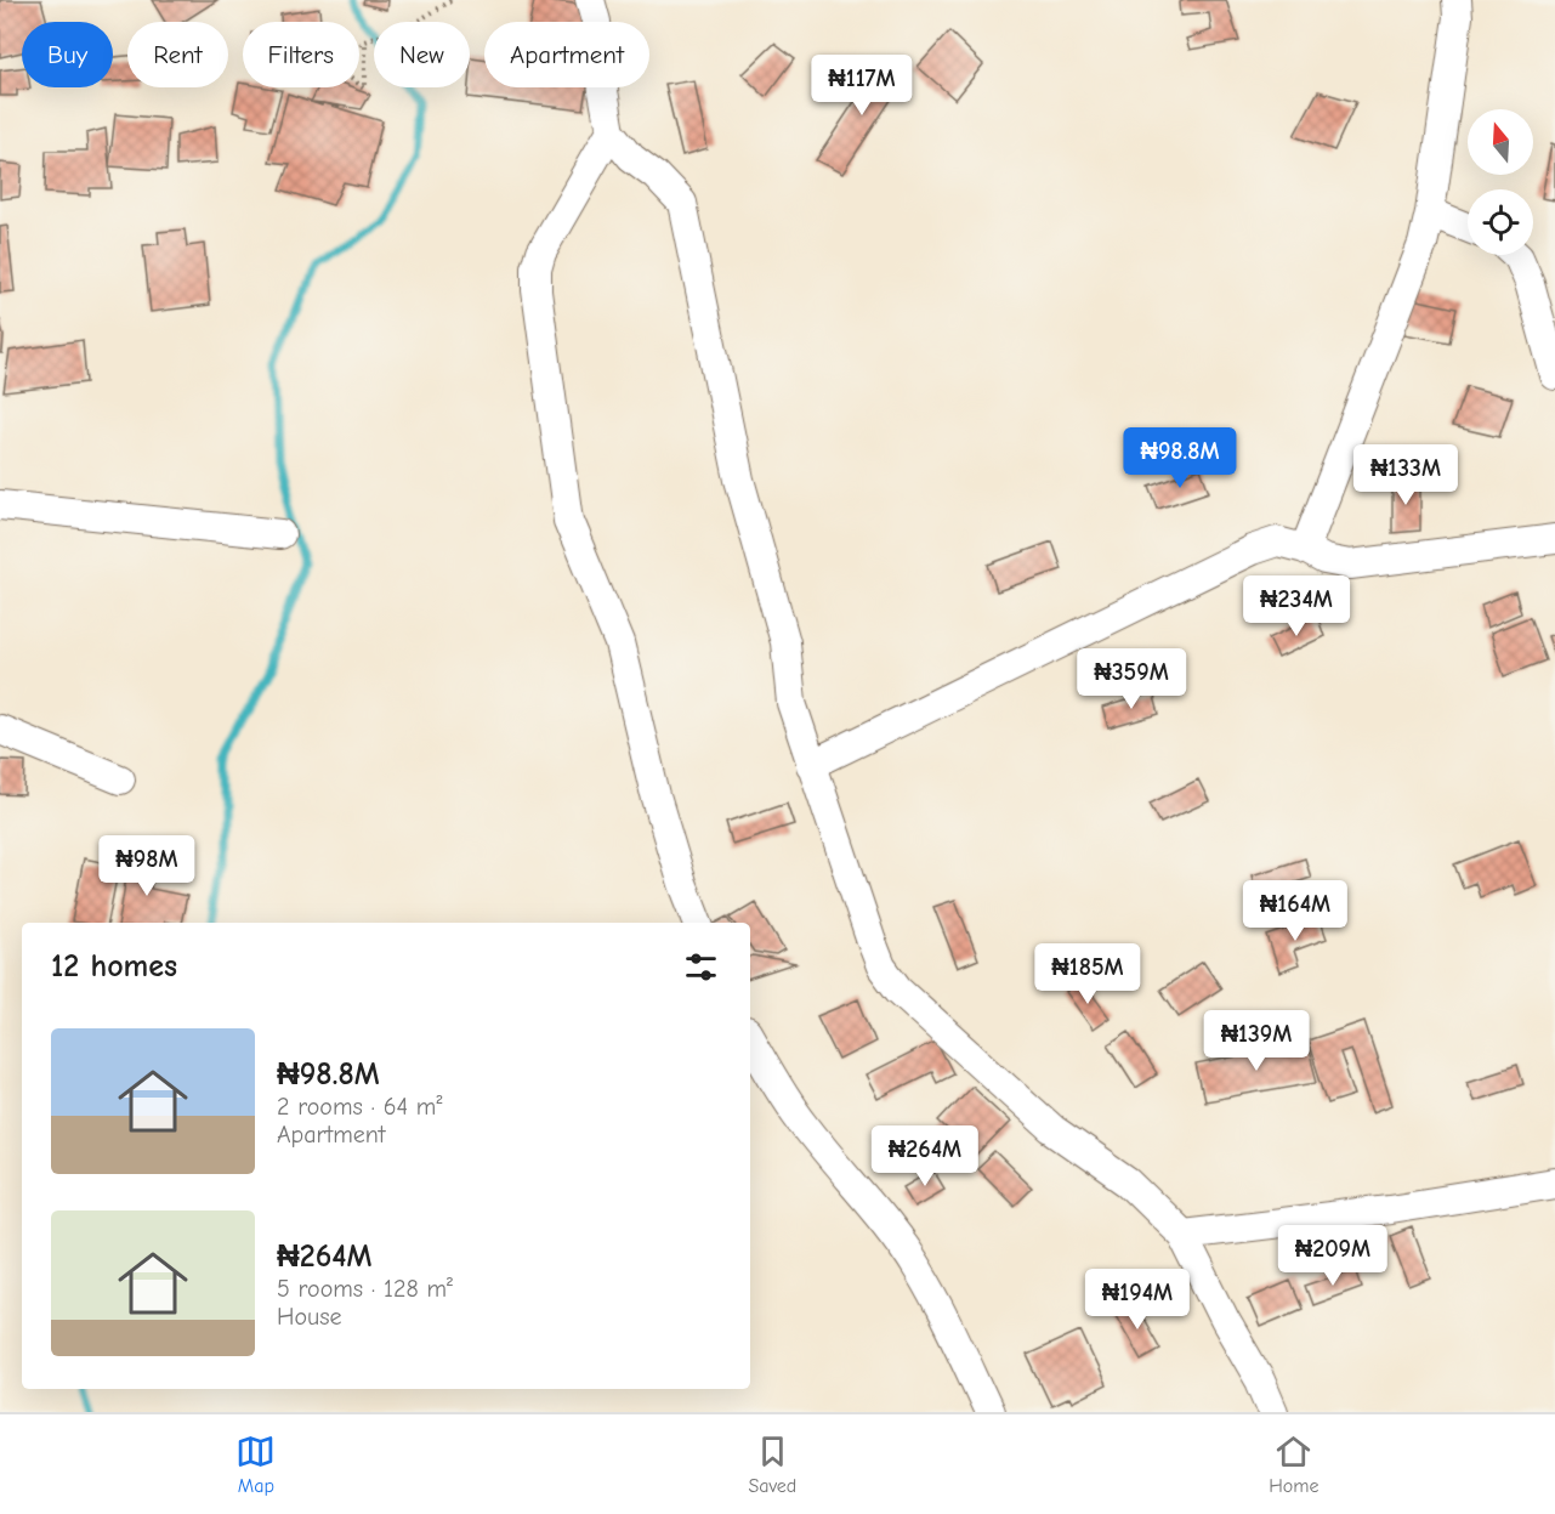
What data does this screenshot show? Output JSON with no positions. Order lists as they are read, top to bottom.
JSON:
{
  "north": "top",
  "page": {
    "chip": [
      "Buy",
      "Rent",
      "Filters",
      "New",
      "Apartment"
    ],
    "price": [
      "₦117M",
      "₦98.8M",
      "₦133M",
      "₦234M",
      "₦359M",
      "₦98M",
      "₦164M",
      "₦185M",
      "₦139M",
      "₦264M",
      "₦209M",
      "₦194M"
    ],
    "heading": "12 homes",
    "list": [
      {
        "name": "₦98.8M",
        "note": "2 rooms · 64 m² · Apartment"
      },
      {
        "name": "₦264M",
        "note": "5 rooms · 128 m² · House"
      }
    ],
    "tabs": ["Map", "Saved", "Home"]
  }
}
